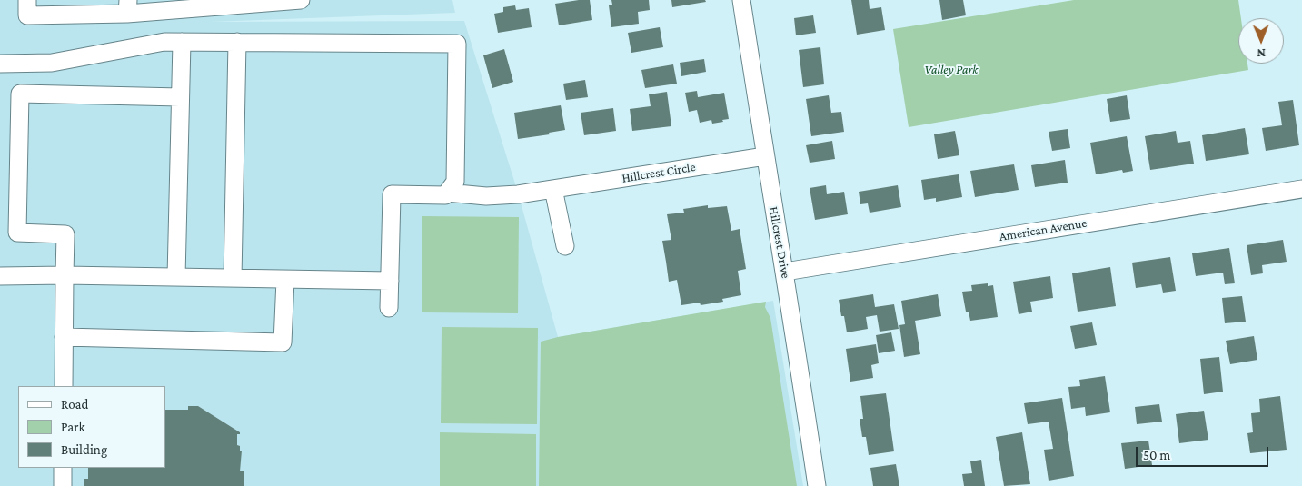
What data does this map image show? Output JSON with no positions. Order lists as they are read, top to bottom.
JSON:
{
  "streets": {
    "street": ["Hillcrest Circle", "American Avenue", "Hillcrest Drive"]
  },
  "crossings": [
    ["Hillcrest Circle", "Hillcrest Drive"],
    ["American Avenue", "Hillcrest Drive"]
  ],
  "parks": ["Valley Park"],
  "legend": ["Road", "Park", "Building"],
  "scale_bar": "50 m",
  "north": "bottom"
}
